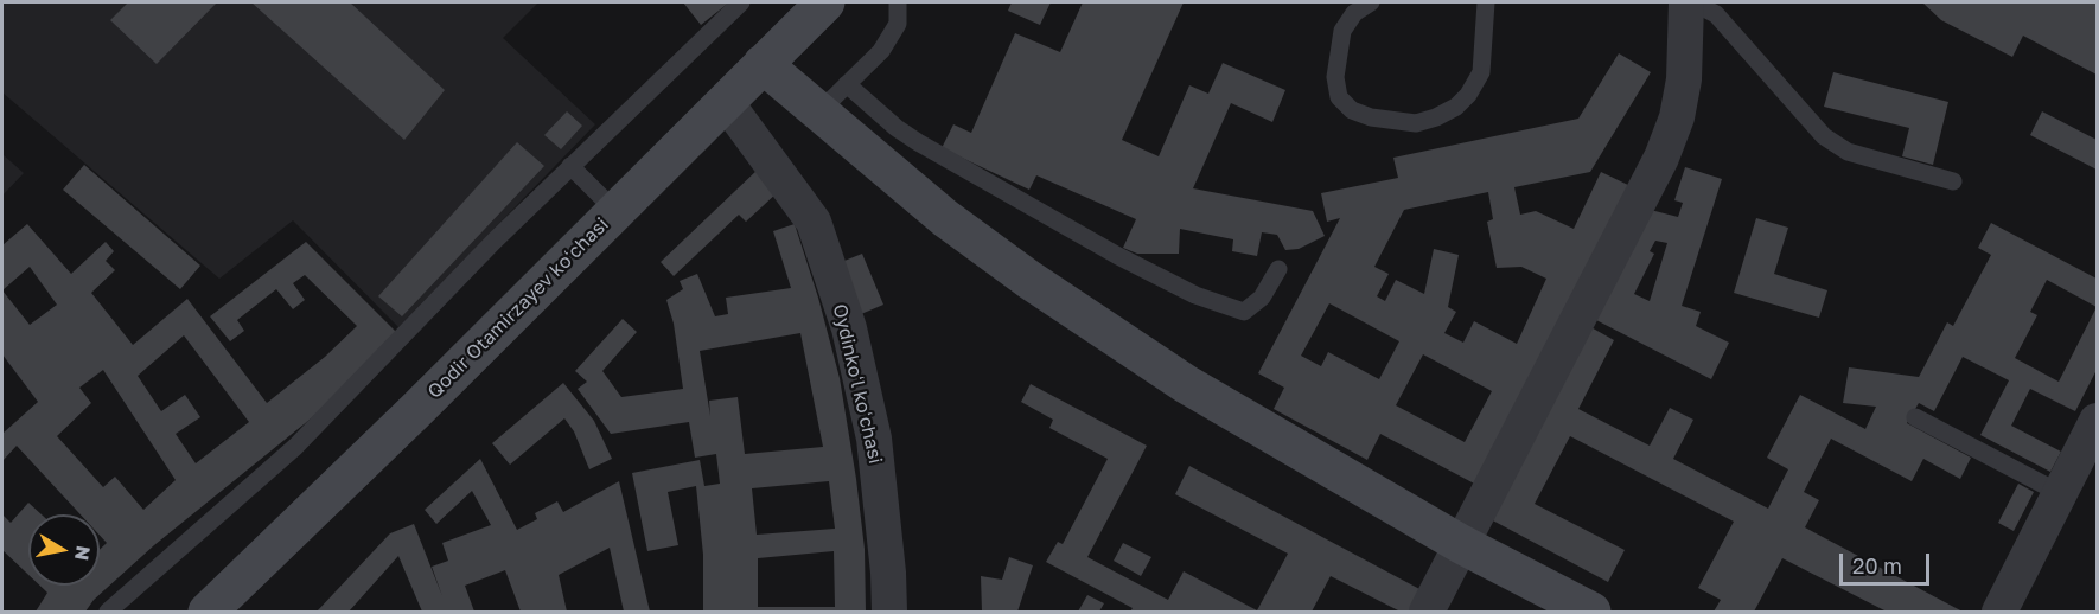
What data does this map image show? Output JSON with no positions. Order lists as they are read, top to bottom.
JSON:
{
  "streets": {
    "main road": ["Qodir Otamirzayev koʻchasi"],
    "street": ["Oydinkoʻl koʻchasi"]
  },
  "crossings": [
    ["Qodir Otamirzayev koʻchasi", "Oydinkoʻl koʻchasi"]
  ],
  "scale_bar": "20 m",
  "north": "right"
}
